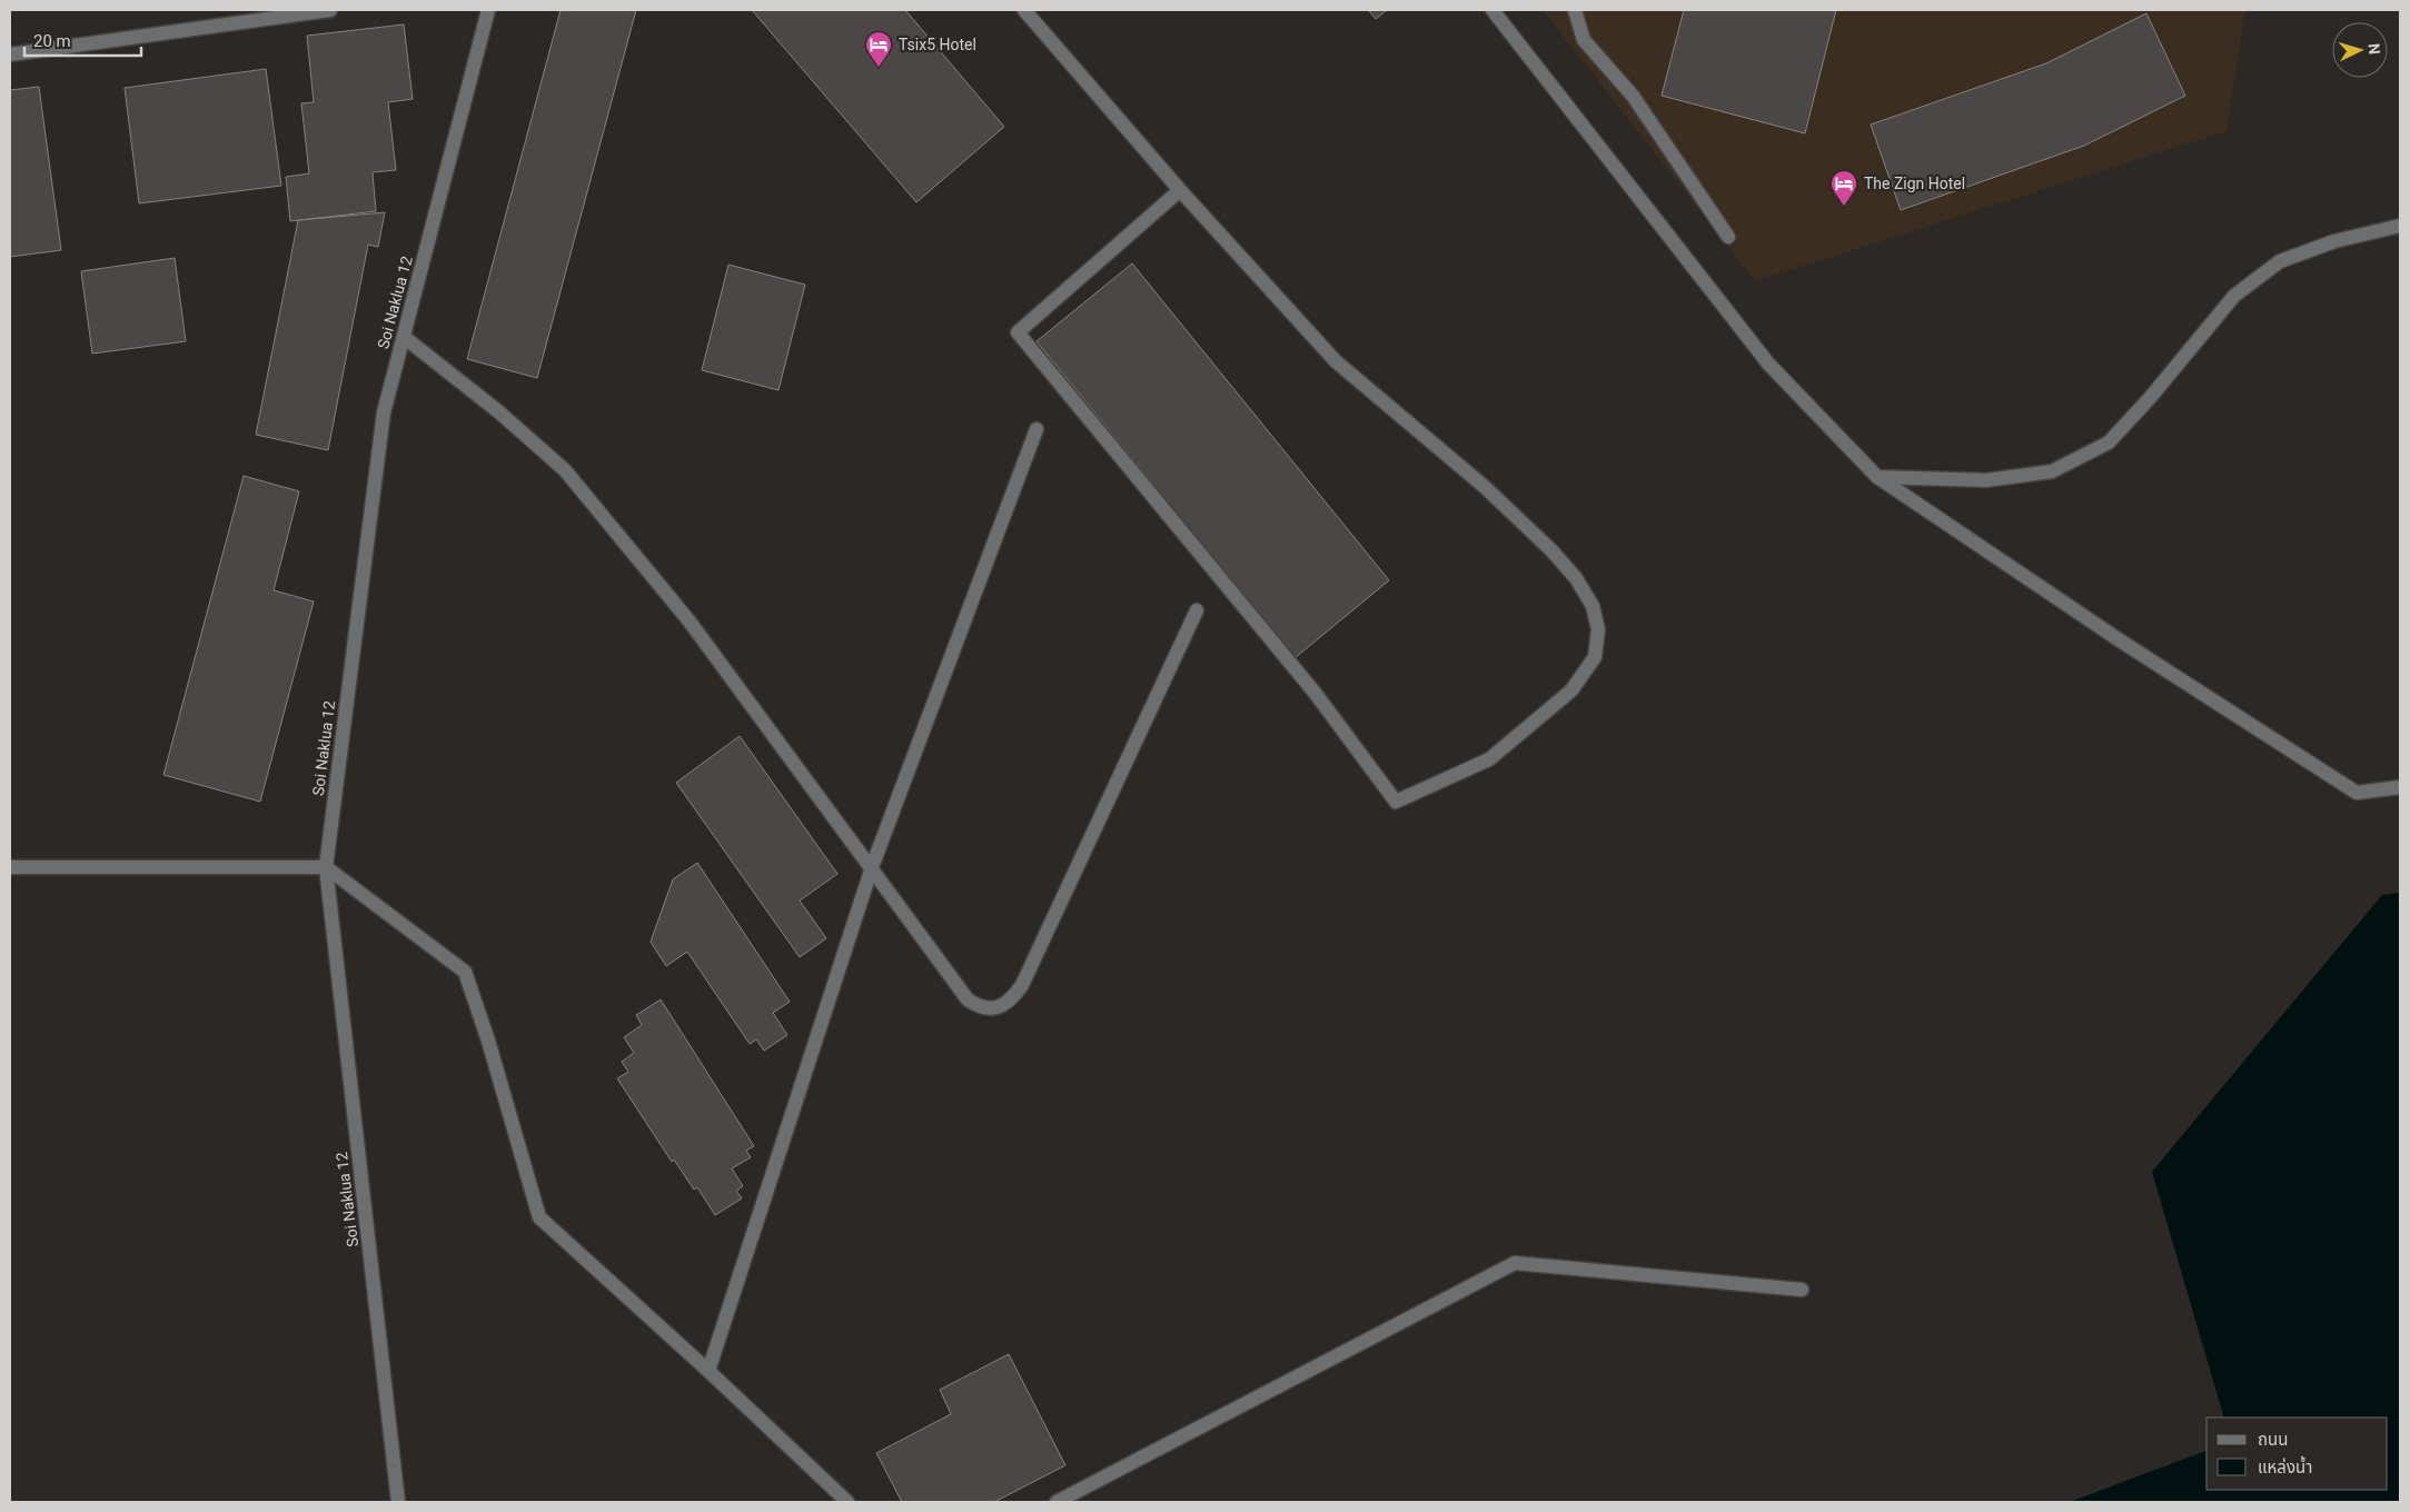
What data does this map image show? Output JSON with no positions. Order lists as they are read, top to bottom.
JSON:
{
  "streets": {
    "street": ["Soi Naklua 12"]
  },
  "places": {
    "hotel": ["Tsix5 Hotel", "The Zign Hotel"]
  },
  "legend": ["ถนน", "แหล่งน้ำ"],
  "scale_bar": "20 m",
  "north": "right"
}
